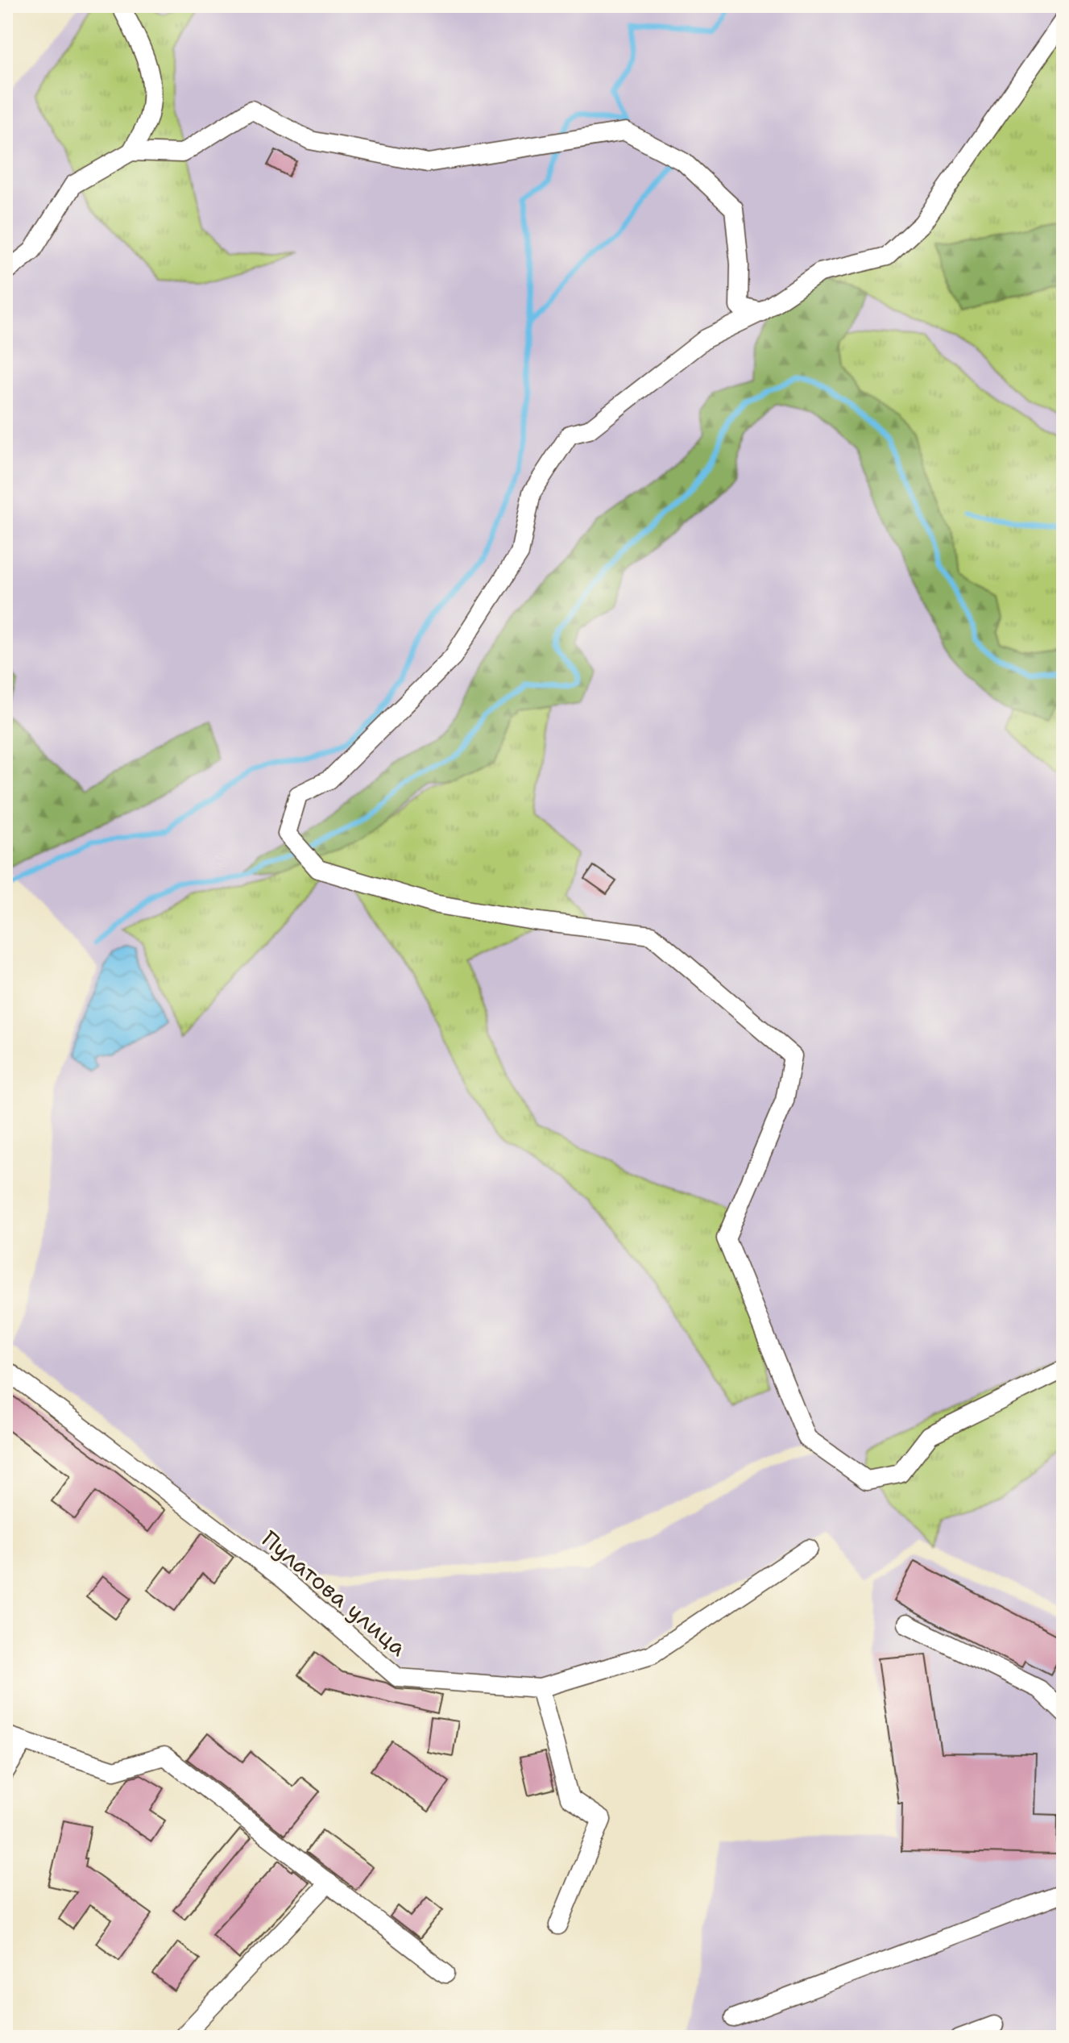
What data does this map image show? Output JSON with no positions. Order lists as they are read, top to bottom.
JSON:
{
  "streets": {
    "street": ["Пулатова улица"]
  }
}
